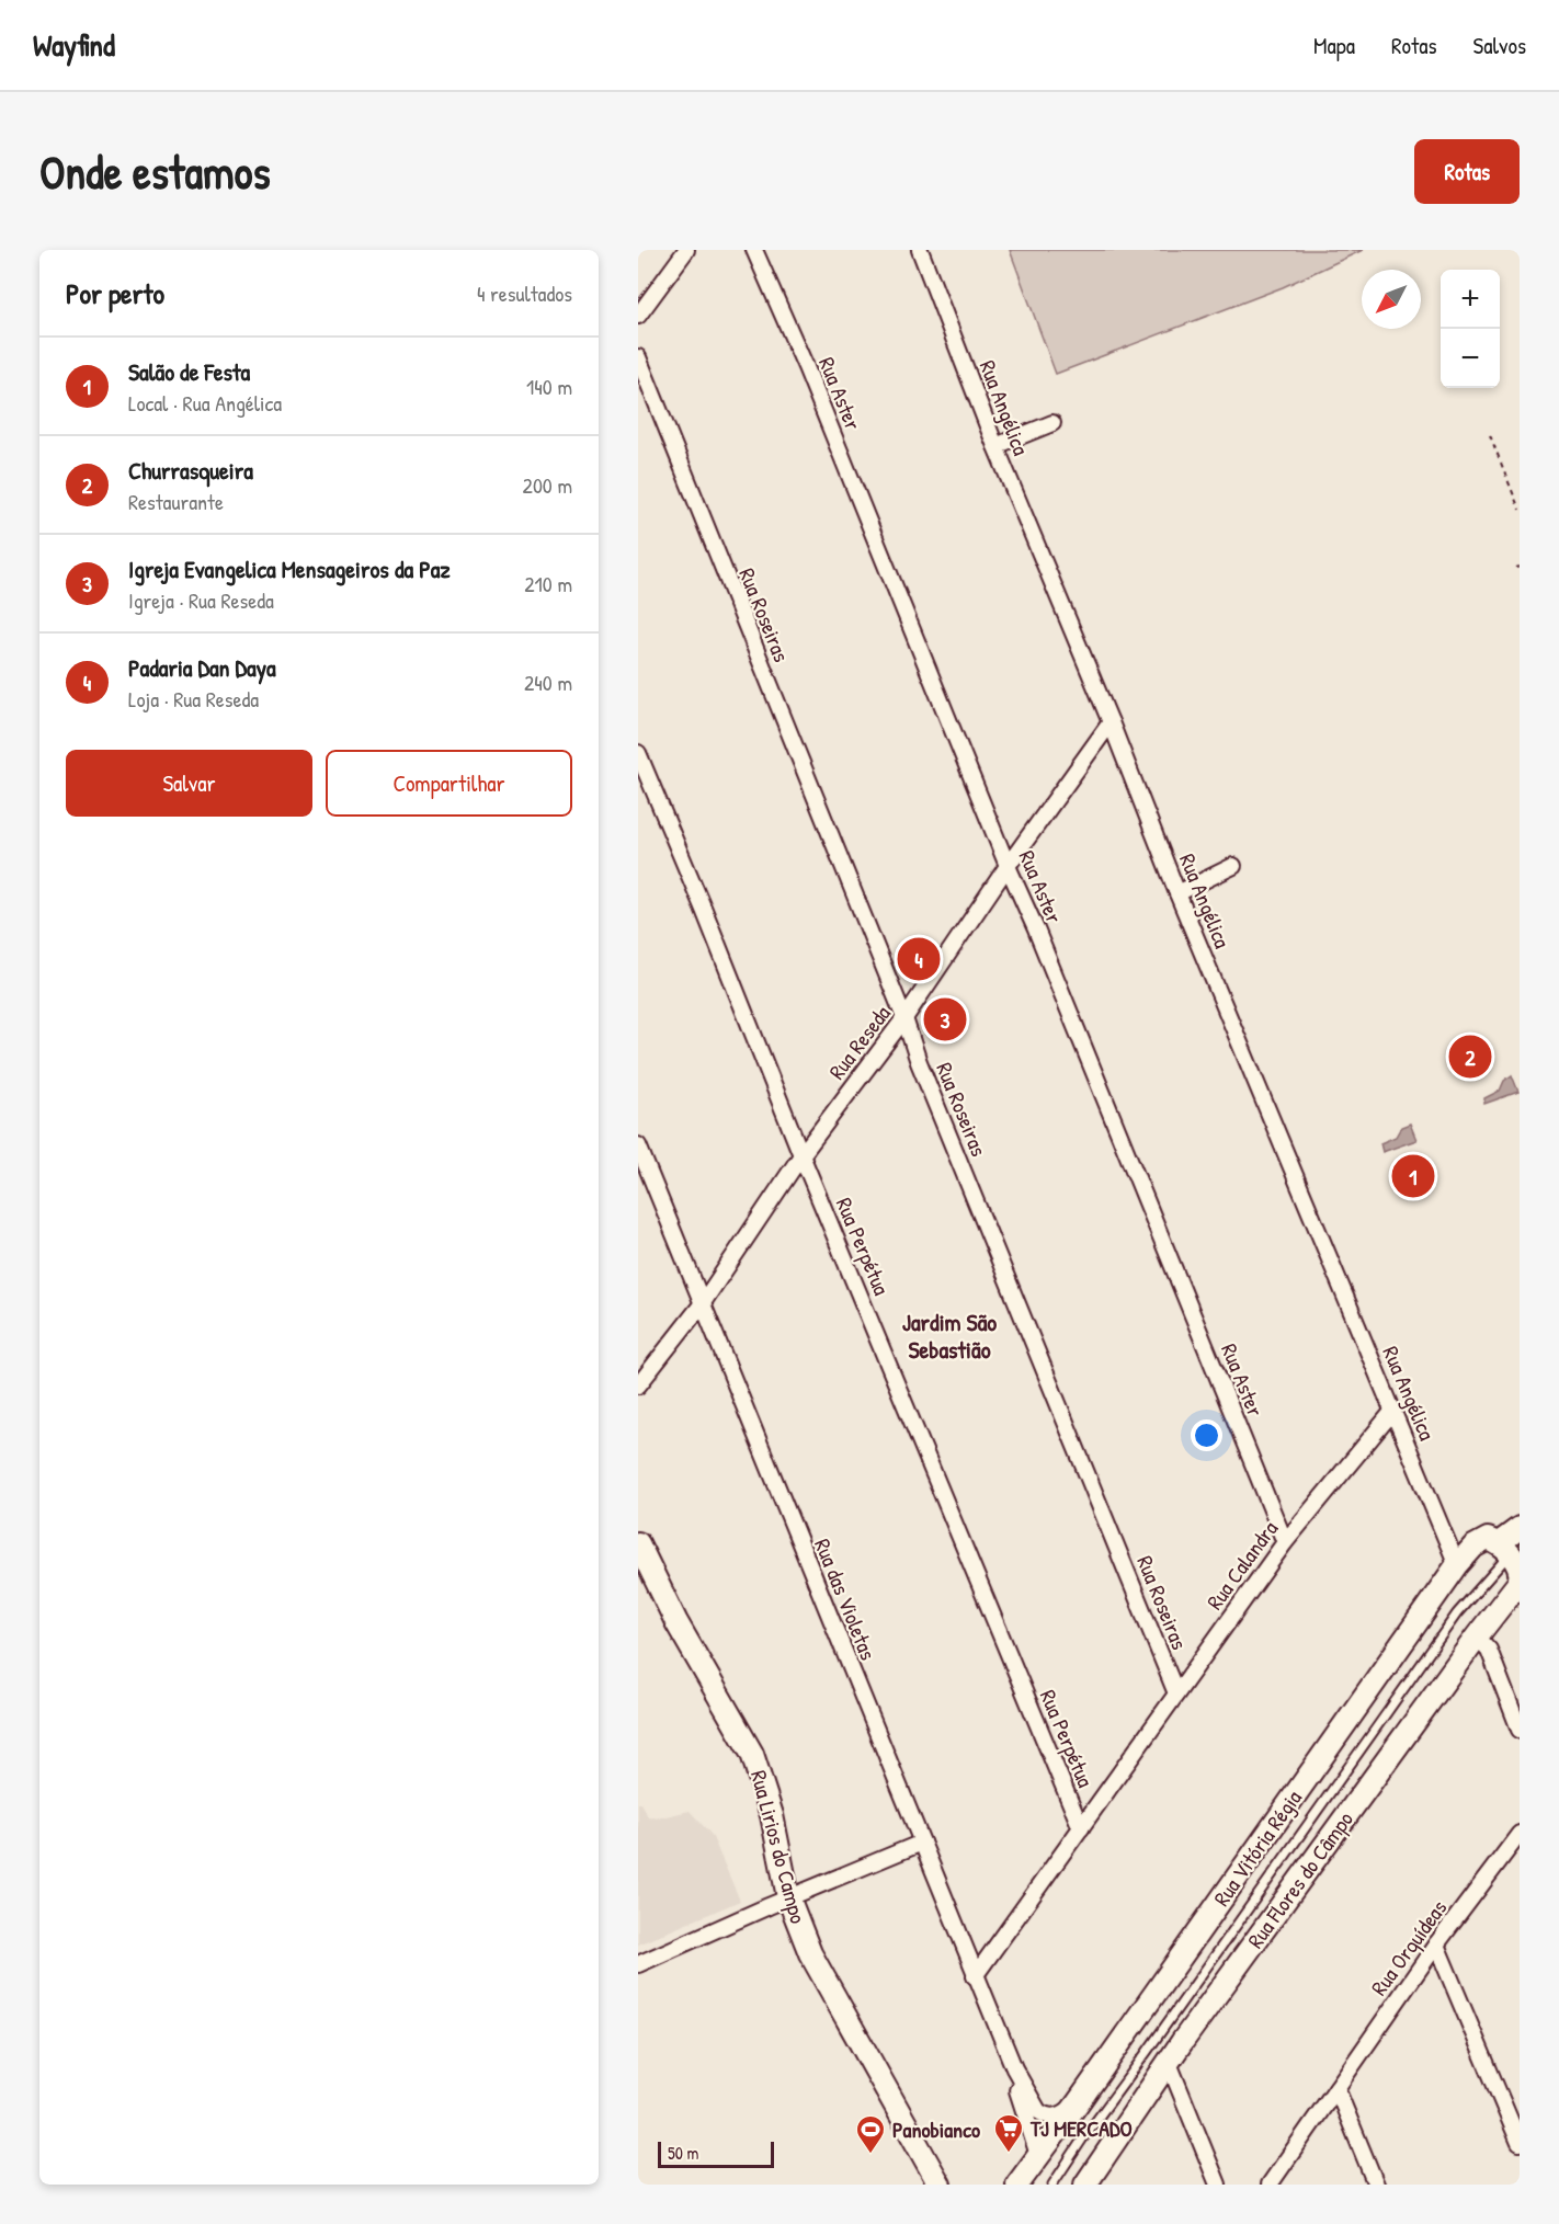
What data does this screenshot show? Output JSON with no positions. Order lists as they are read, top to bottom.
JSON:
{
  "streets": {
    "street": [
      "Rua Aster",
      "Rua Angélica",
      "Rua Roseiras",
      "Rua Reseda",
      "Rua Perpétua",
      "Rua Calandra",
      "Rua das Violetas",
      "Rua Lirios do Campo",
      "Rua Vitória Régia",
      "Rua Flores do Câmpo",
      "Rua Orquídeas"
    ]
  },
  "crossings": [
    ["Rua Aster", "Rua Reseda"],
    ["Rua Aster", "Rua Calandra"],
    ["Rua Angélica", "Rua Reseda"],
    ["Rua Angélica", "Rua Calandra"],
    ["Rua Angélica", "Rua Vitória Régia"],
    ["Rua Roseiras", "Rua Reseda"],
    ["Rua Roseiras", "Rua Calandra"],
    ["Rua Reseda", "Rua Perpétua"],
    ["Rua Reseda", "Rua das Violetas"],
    ["Rua Perpétua", "Rua Calandra"],
    ["Rua Calandra", "Rua das Violetas"],
    ["Rua das Violetas", "Rua Vitória Régia"],
    ["Rua Vitória Régia", "Rua Flores do Câmpo"]
  ],
  "districts": ["Jardim São Sebastião"],
  "places": {
    "supermarket": ["TJ MERCADO"],
    "sports": ["Panobianco"]
  },
  "scale_bar": "50 m",
  "north": "bottom left",
  "page": {
    "header": "Wayfind",
    "nav": ["Mapa", "Rotas", "Salvos"],
    "buttons": [
      "Rotas",
      ["Salvar", "Compartilhar"]
    ],
    "title": "Onde estamos",
    "heading": ["Por perto", "4 resultados"],
    "map_buttons": ["+", "−"],
    "list": [
      {
        "mark": "1",
        "name": "Salão de Festa",
        "note": "Local · Rua Angélica",
        "value": "140 m"
      },
      {
        "mark": "2",
        "name": "Churrasqueira",
        "note": "Restaurante",
        "value": "200 m"
      },
      {
        "mark": "3",
        "name": "Igreja Evangelica Mensageiros da Paz",
        "note": "Igreja · Rua Reseda",
        "value": "210 m"
      },
      {
        "mark": "4",
        "name": "Padaria Dan Daya",
        "note": "Loja · Rua Reseda",
        "value": "240 m"
      }
    ],
    "pins": [
      "4",
      "3",
      "2",
      "1"
    ],
    "scale": "50 m"
  }
}
